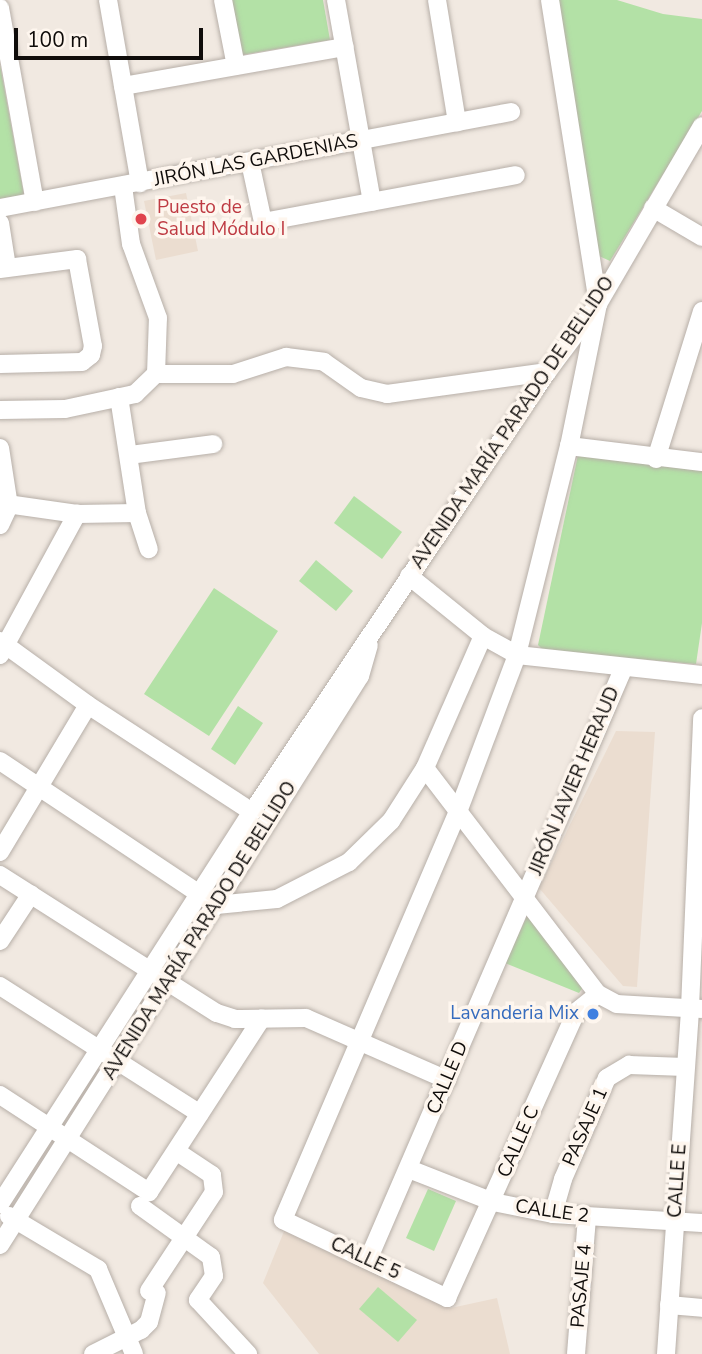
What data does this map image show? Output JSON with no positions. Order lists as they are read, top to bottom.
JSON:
{
  "streets": {
    "street": [
      "JIRÓN LAS GARDENIAS",
      "AVENIDA MARÍA PARADO DE BELLIDO",
      "JIRÓN JAVIER HERAUD",
      "CALLE D",
      "PASAJE 1",
      "CALLE C",
      "CALLE E",
      "CALLE 2",
      "CALLE 5",
      "PASAJE 4"
    ]
  },
  "crossings": [
    ["JIRÓN JAVIER HERAUD", "CALLE D"],
    ["CALLE D", "CALLE 2"],
    ["CALLE D", "CALLE 5"],
    ["PASAJE 1", "CALLE E"],
    ["PASAJE 1", "CALLE 2"],
    ["CALLE C", "CALLE 2"],
    ["CALLE C", "CALLE 5"],
    ["CALLE E", "CALLE 2"],
    ["CALLE 2", "PASAJE 4"]
  ],
  "places": ["Puesto de Salud Módulo I", "Lavanderia Mix"],
  "scale_bar": "100 m"
}
